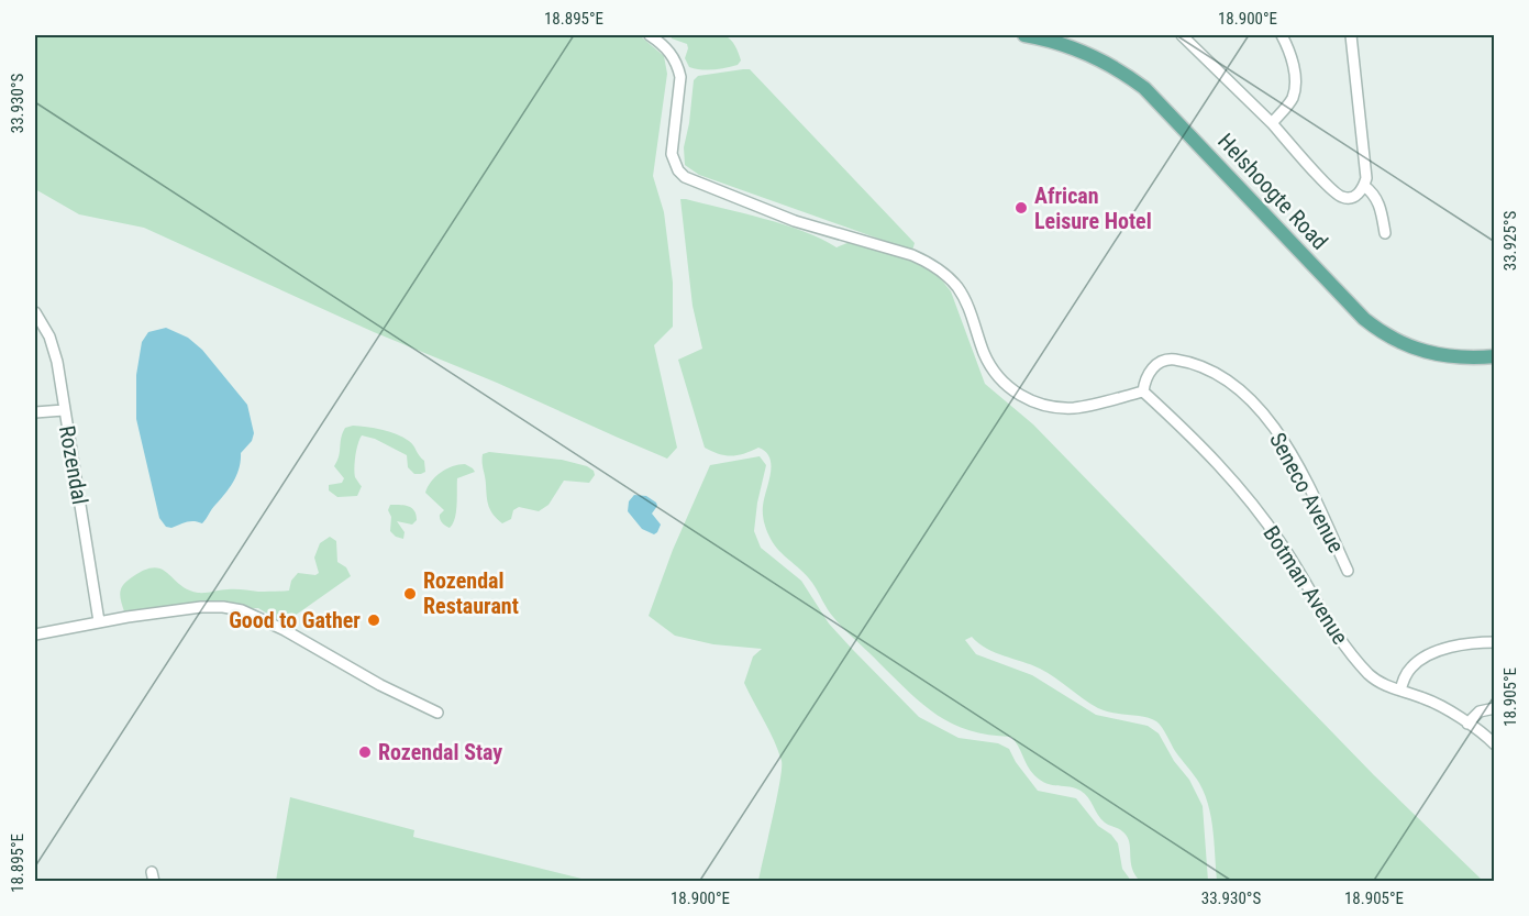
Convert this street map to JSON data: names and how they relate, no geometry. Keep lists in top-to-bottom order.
{
  "streets": {
    "main road": ["Helshoogte Road"],
    "street": ["Rozendal", "Seneco Avenue", "Botman Avenue"]
  },
  "crossings": [
    ["Seneco Avenue", "Botman Avenue"]
  ],
  "places": [
    "African Leisure Hotel",
    "Rozendal Restaurant",
    "Good to Gather",
    "Rozendal Stay"
  ],
  "coordinates": [
    "18.895°E",
    "18.900°E",
    "33.930°S",
    "33.925°S",
    "18.905°E"
  ]
}
